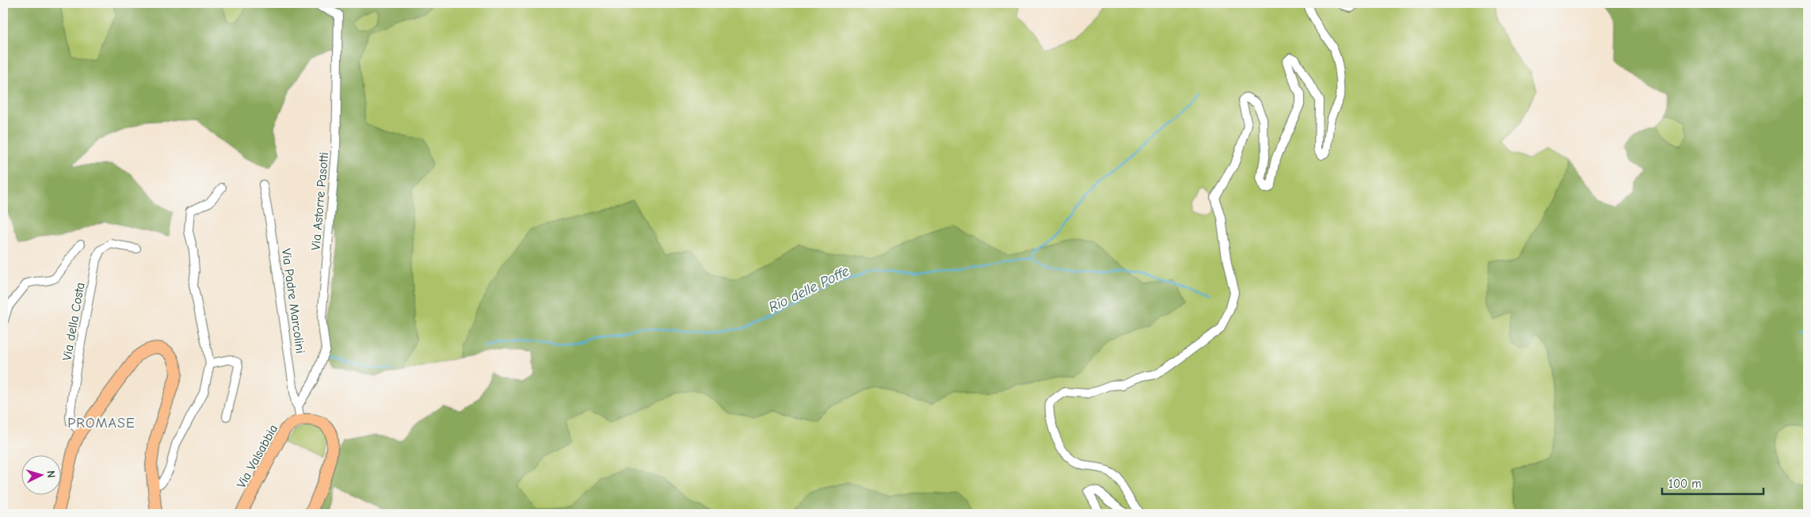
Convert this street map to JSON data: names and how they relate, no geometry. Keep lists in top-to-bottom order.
{
  "streets": {
    "main road": ["Via Valsabbia"],
    "street": ["Via Astorre Pasotti", "Via Padre Marcolini", "Via della Costa"]
  },
  "crossings": [
    ["Via Astorre Pasotti", "Via Padre Marcolini"],
    ["Via Padre Marcolini", "Via Valsabbia"]
  ],
  "districts": ["PROMASE"],
  "water": ["Rio delle Poffe"],
  "scale_bar": "100 m",
  "north": "right"
}
